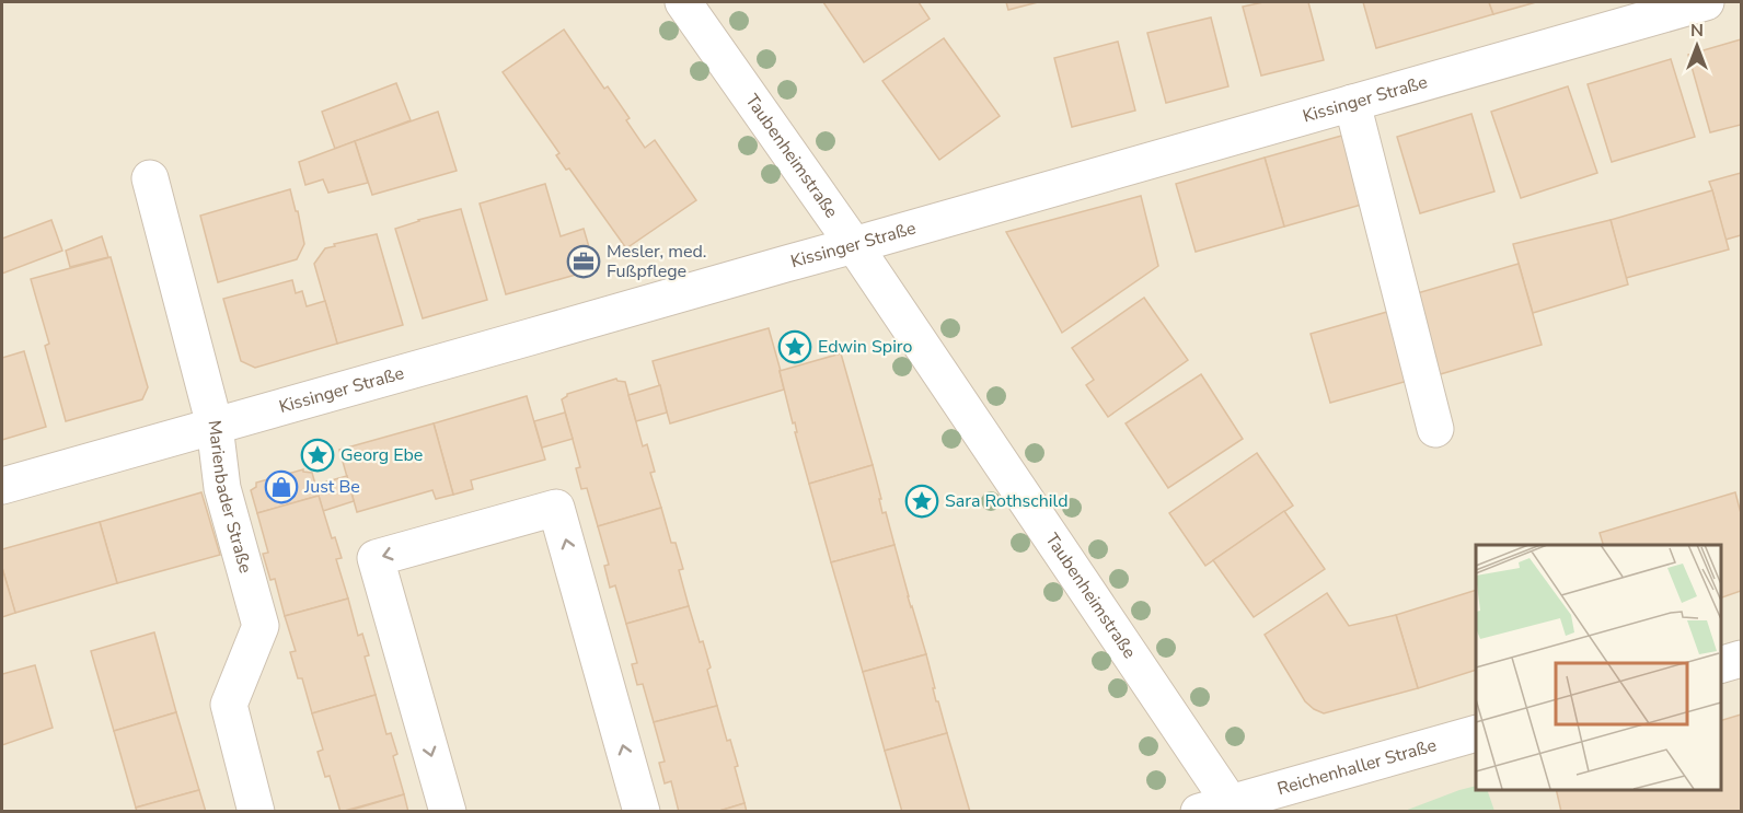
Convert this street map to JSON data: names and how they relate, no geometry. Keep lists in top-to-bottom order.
{
  "streets": {
    "street": [
      "Kissinger Straße",
      "Taubenheimstraße",
      "Marienbader Straße",
      "Reichenhaller Straße"
    ]
  },
  "crossings": [
    ["Kissinger Straße", "Taubenheimstraße"],
    ["Kissinger Straße", "Marienbader Straße"],
    ["Taubenheimstraße", "Reichenhaller Straße"]
  ],
  "places": {
    "office": ["Mesler, med. Fußpflege"],
    "place": ["Edwin Spiro", "Georg Ebe", "Sara Rothschild"],
    "shop": ["Just Be"]
  },
  "north": "top"
}
